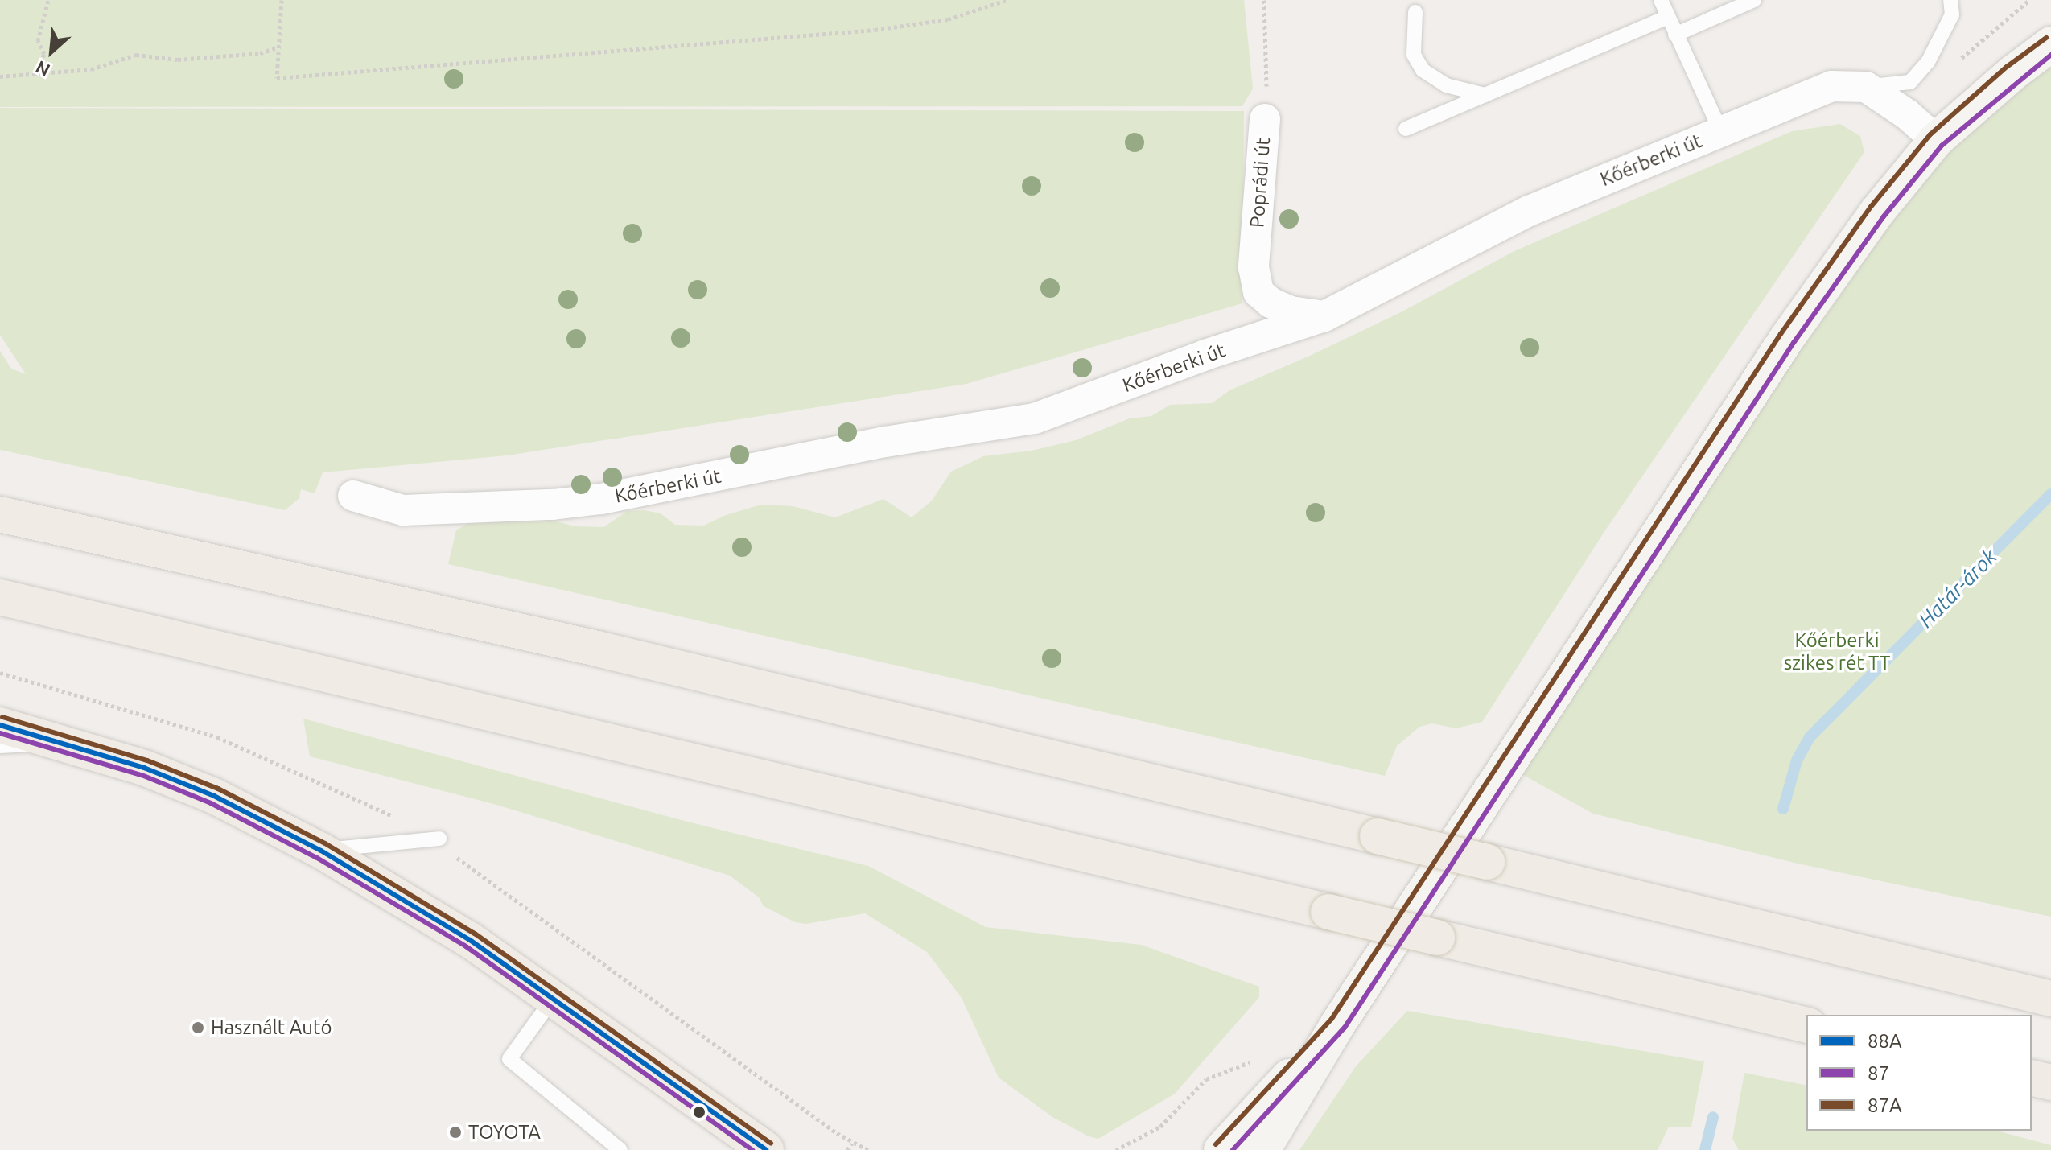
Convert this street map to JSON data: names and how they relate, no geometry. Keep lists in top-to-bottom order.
{
  "streets": {
    "street": ["Kőérberki út", "Poprádi út"]
  },
  "crossings": [
    ["Kőérberki út", "Poprádi út"]
  ],
  "water": ["Határ-árok"],
  "parks": ["Kőérberki szikes rét TT"],
  "places": ["Használt Autó", "TOYOTA"],
  "lines": ["transit line 87A", "transit line 87", "transit line 88A"],
  "legend": ["88A", "87", "87A"],
  "north": "bottom left"
}
